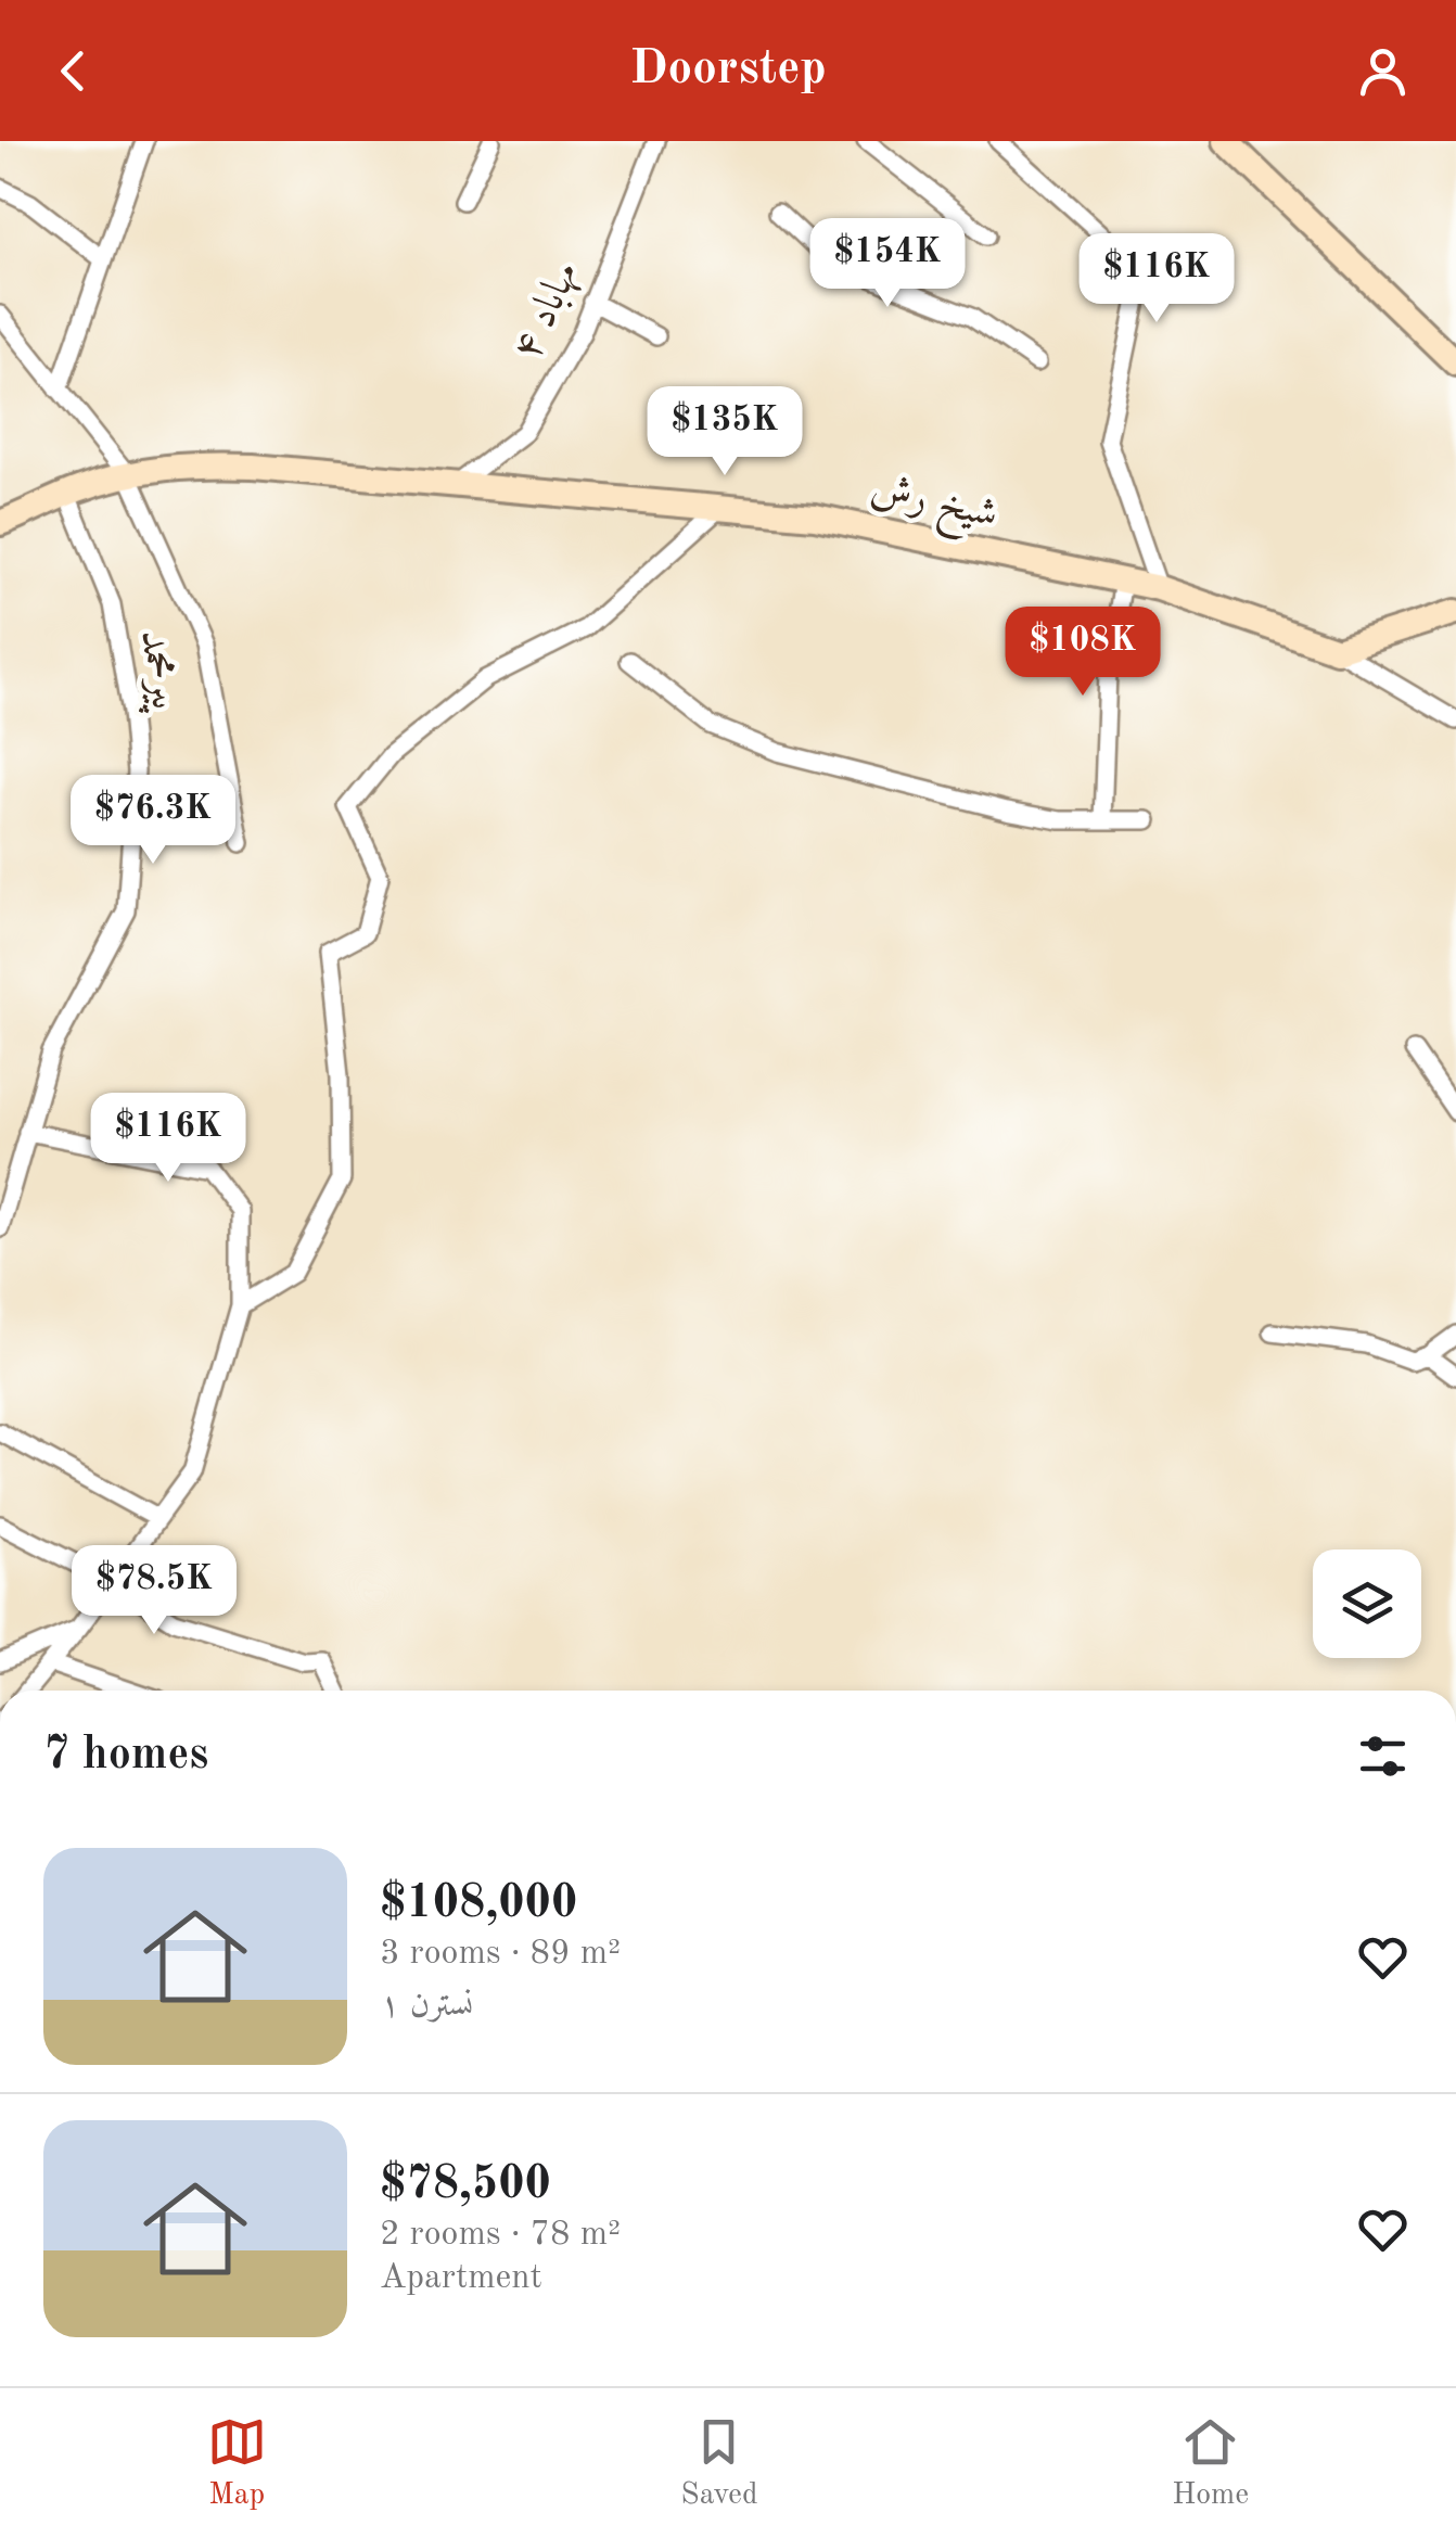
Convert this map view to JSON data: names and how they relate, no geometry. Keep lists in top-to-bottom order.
{
  "streets": {
    "street": ["مهاباد ۴", "شیخ رش", "پیرمحمد"]
  },
  "crossings": [
    ["مهاباد ۴", "شیخ رش"],
    ["شیخ رش", "پیرمحمد"]
  ],
  "page": {
    "header": "Doorstep",
    "price": [
      "$154K",
      "$116K",
      "$135K",
      "$108K",
      "$76.3K",
      "$116K",
      "$78.5K"
    ],
    "heading": "7 homes",
    "list": [
      {
        "name": "$108,000",
        "note": "3 rooms · 89 m² · نسترن ۱"
      },
      {
        "name": "$78,500",
        "note": "2 rooms · 78 m² · Apartment"
      }
    ],
    "tabs": ["Map", "Saved", "Home"]
  }
}
